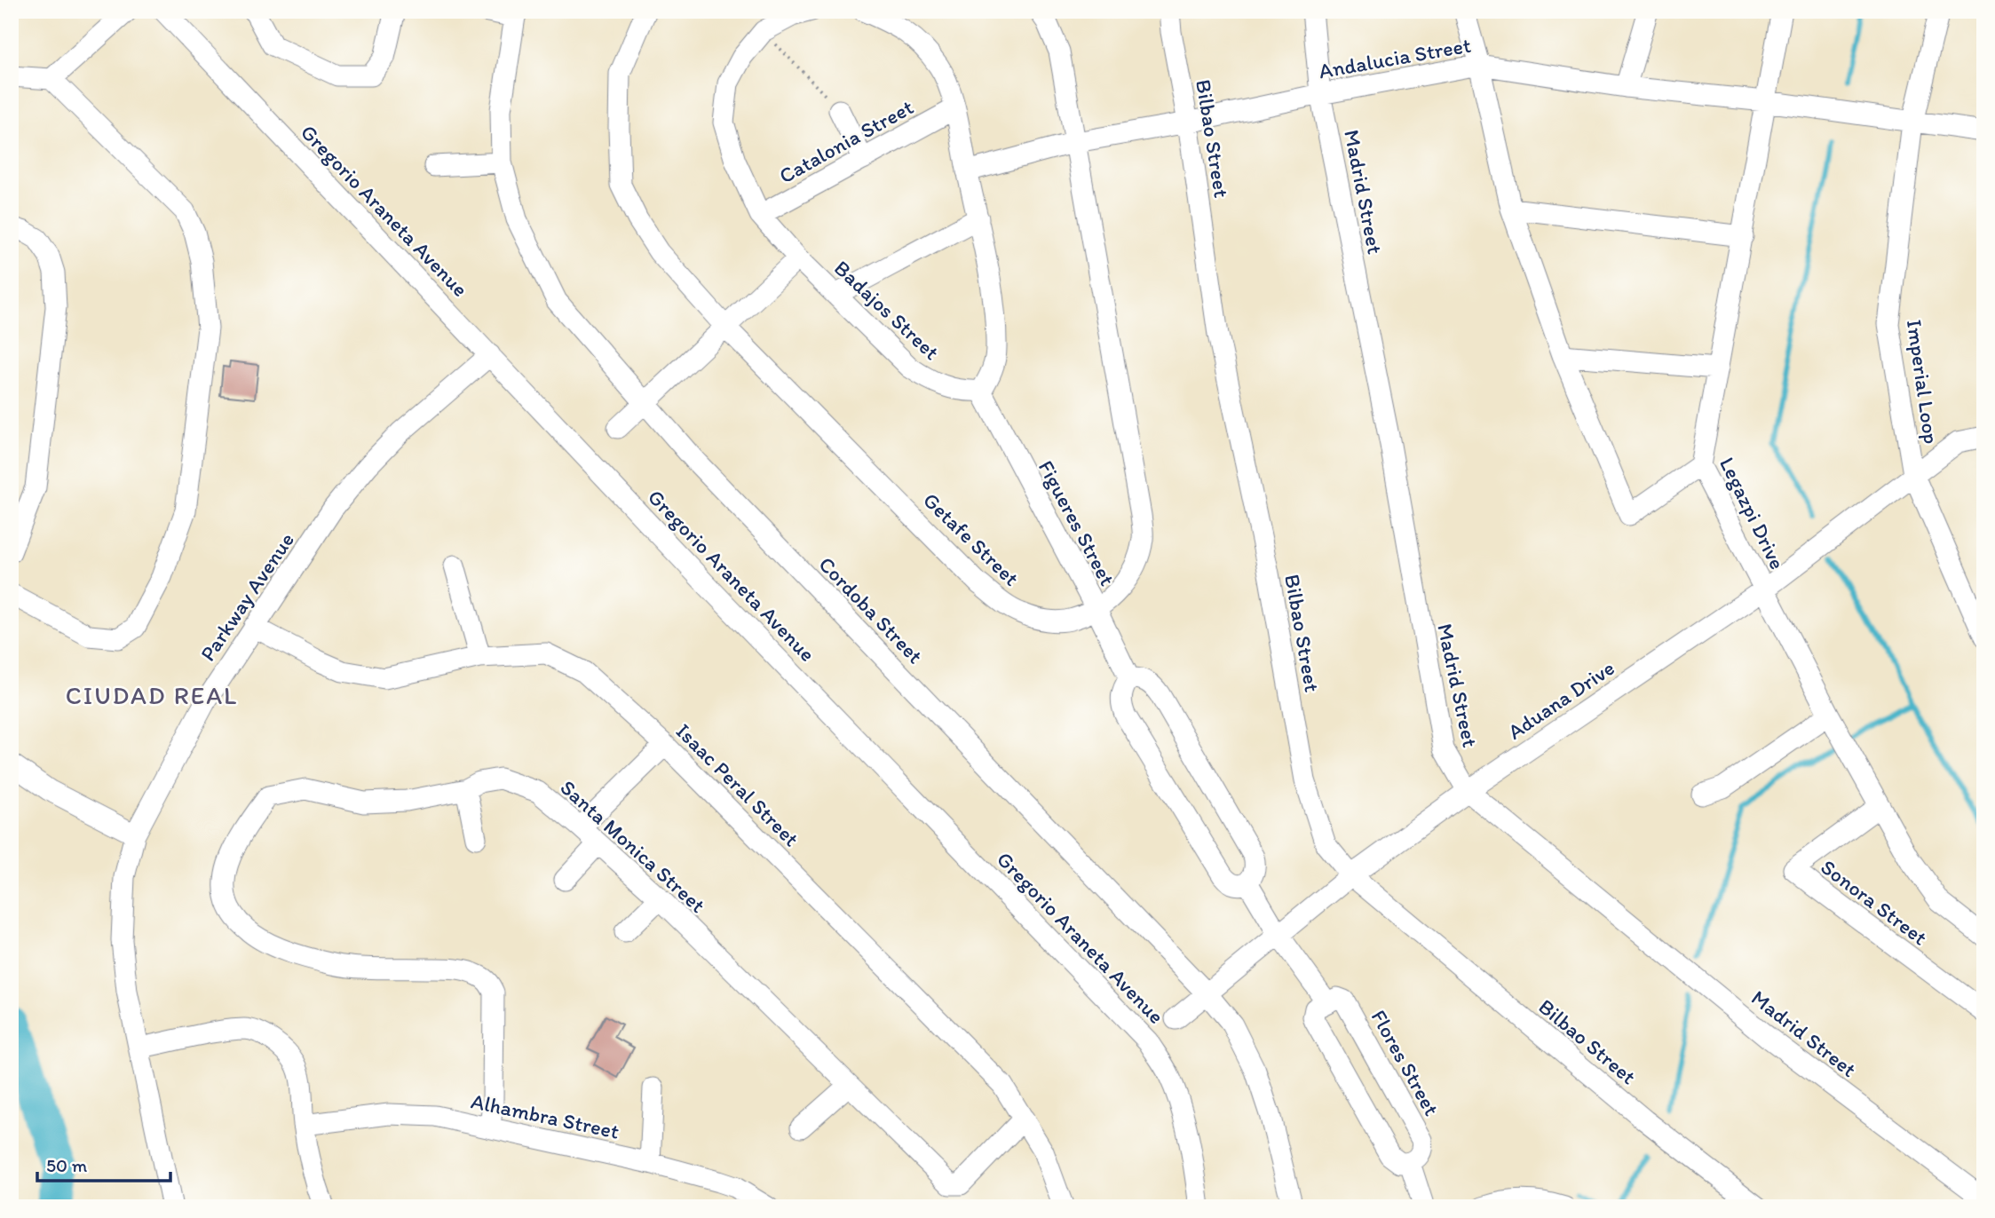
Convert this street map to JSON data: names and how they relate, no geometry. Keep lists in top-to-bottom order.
{
  "streets": {
    "street": [
      "Andalucia Street",
      "Bilbao Street",
      "Catalonia Street",
      "Madrid Street",
      "Gregorio Araneta Avenue",
      "Badajos Street",
      "Imperial Loop",
      "Legazpi Drive",
      "Figueres Street",
      "Getafe Street",
      "Parkway Avenue",
      "Cordoba Street",
      "Aduana Drive",
      "Isaac Peral Street",
      "Santa Monica Street",
      "Sonora Street",
      "Flores Street",
      "Alhambra Street"
    ]
  },
  "crossings": [
    ["Andalucia Street", "Bilbao Street"],
    ["Andalucia Street", "Madrid Street"],
    ["Andalucia Street", "Imperial Loop"],
    ["Andalucia Street", "Legazpi Drive"],
    ["Andalucia Street", "Getafe Street"],
    ["Bilbao Street", "Aduana Drive"],
    ["Catalonia Street", "Badajos Street"],
    ["Madrid Street", "Aduana Drive"],
    ["Gregorio Araneta Avenue", "Parkway Avenue"],
    ["Badajos Street", "Figueres Street"],
    ["Imperial Loop", "Aduana Drive"],
    ["Legazpi Drive", "Aduana Drive"],
    ["Legazpi Drive", "Sonora Street"],
    ["Figueres Street", "Getafe Street"],
    ["Parkway Avenue", "Isaac Peral Street"],
    ["Cordoba Street", "Aduana Drive"],
    ["Isaac Peral Street", "Santa Monica Street"],
    ["Santa Monica Street", "Alhambra Street"]
  ],
  "districts": ["CIUDAD REAL"],
  "scale_bar": "50 m"
}
